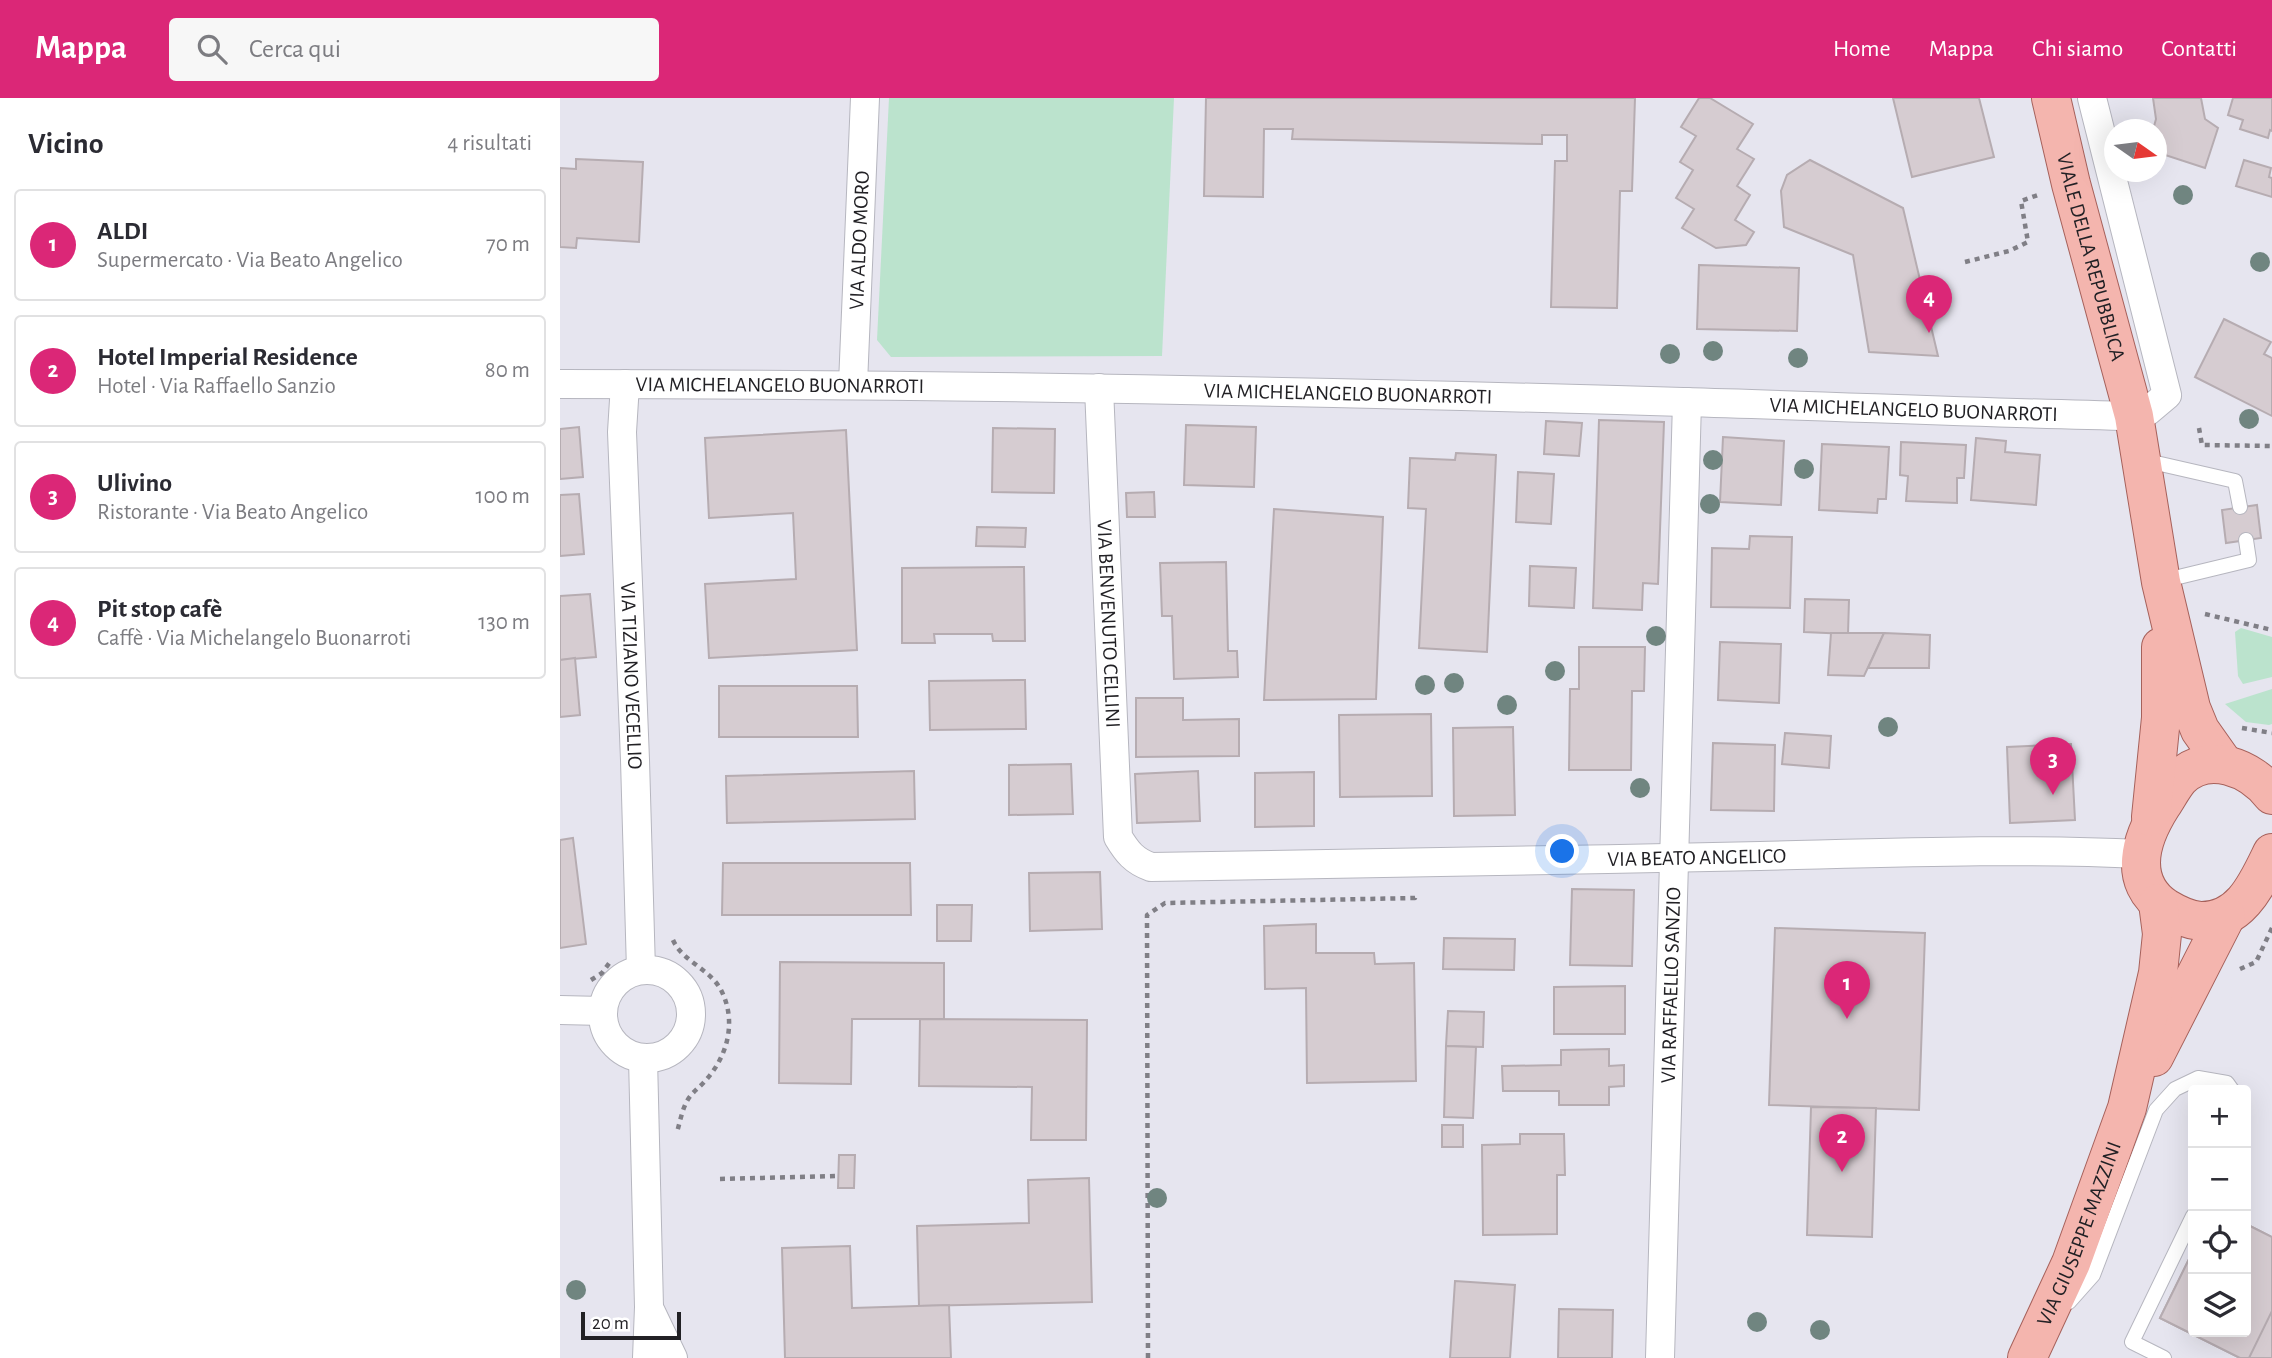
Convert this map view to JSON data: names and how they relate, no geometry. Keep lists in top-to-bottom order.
{
  "streets": {
    "main road": ["VIALE DELLA REPUBBLICA", "VIA GIUSEPPE MAZZINI"],
    "street": [
      "VIA ALDO MORO",
      "VIA MICHELANGELO BUONARROTI",
      "VIA BENVENUTO CELLINI",
      "VIA TIZIANO VECELLIO",
      "VIA BEATO ANGELICO",
      "VIA RAFFAELLO SANZIO"
    ]
  },
  "crossings": [
    ["VIA ALDO MORO", "VIA MICHELANGELO BUONARROTI"],
    ["VIALE DELLA REPUBBLICA", "VIA MICHELANGELO BUONARROTI"],
    ["VIALE DELLA REPUBBLICA", "VIA BEATO ANGELICO"],
    ["VIALE DELLA REPUBBLICA", "VIA GIUSEPPE MAZZINI"],
    ["VIA MICHELANGELO BUONARROTI", "VIA BENVENUTO CELLINI"],
    ["VIA MICHELANGELO BUONARROTI", "VIA TIZIANO VECELLIO"],
    ["VIA MICHELANGELO BUONARROTI", "VIA RAFFAELLO SANZIO"],
    ["VIA BENVENUTO CELLINI", "VIA BEATO ANGELICO"],
    ["VIA BEATO ANGELICO", "VIA RAFFAELLO SANZIO"]
  ],
  "scale_bar": "20 m",
  "north": "right",
  "page": {
    "header": "Mappa",
    "search": "Cerca qui",
    "nav": [
      "Home",
      "Mappa",
      "Chi siamo",
      "Contatti"
    ],
    "heading": ["Vicino", "4 risultati"],
    "list": [
      {
        "mark": "1",
        "name": "ALDI",
        "note": "Supermercato · Via Beato Angelico",
        "value": "70 m"
      },
      {
        "mark": "2",
        "name": "Hotel Imperial Residence",
        "note": "Hotel · Via Raffaello Sanzio",
        "value": "80 m"
      },
      {
        "mark": "3",
        "name": "Ulivino",
        "note": "Ristorante · Via Beato Angelico",
        "value": "100 m"
      },
      {
        "mark": "4",
        "name": "Pit stop cafè",
        "note": "Caffè · Via Michelangelo Buonarroti",
        "value": "130 m"
      }
    ],
    "pins": [
      "4",
      "3",
      "1",
      "2"
    ],
    "map_buttons": ["+", "−"],
    "scale": "20 m"
  }
}
